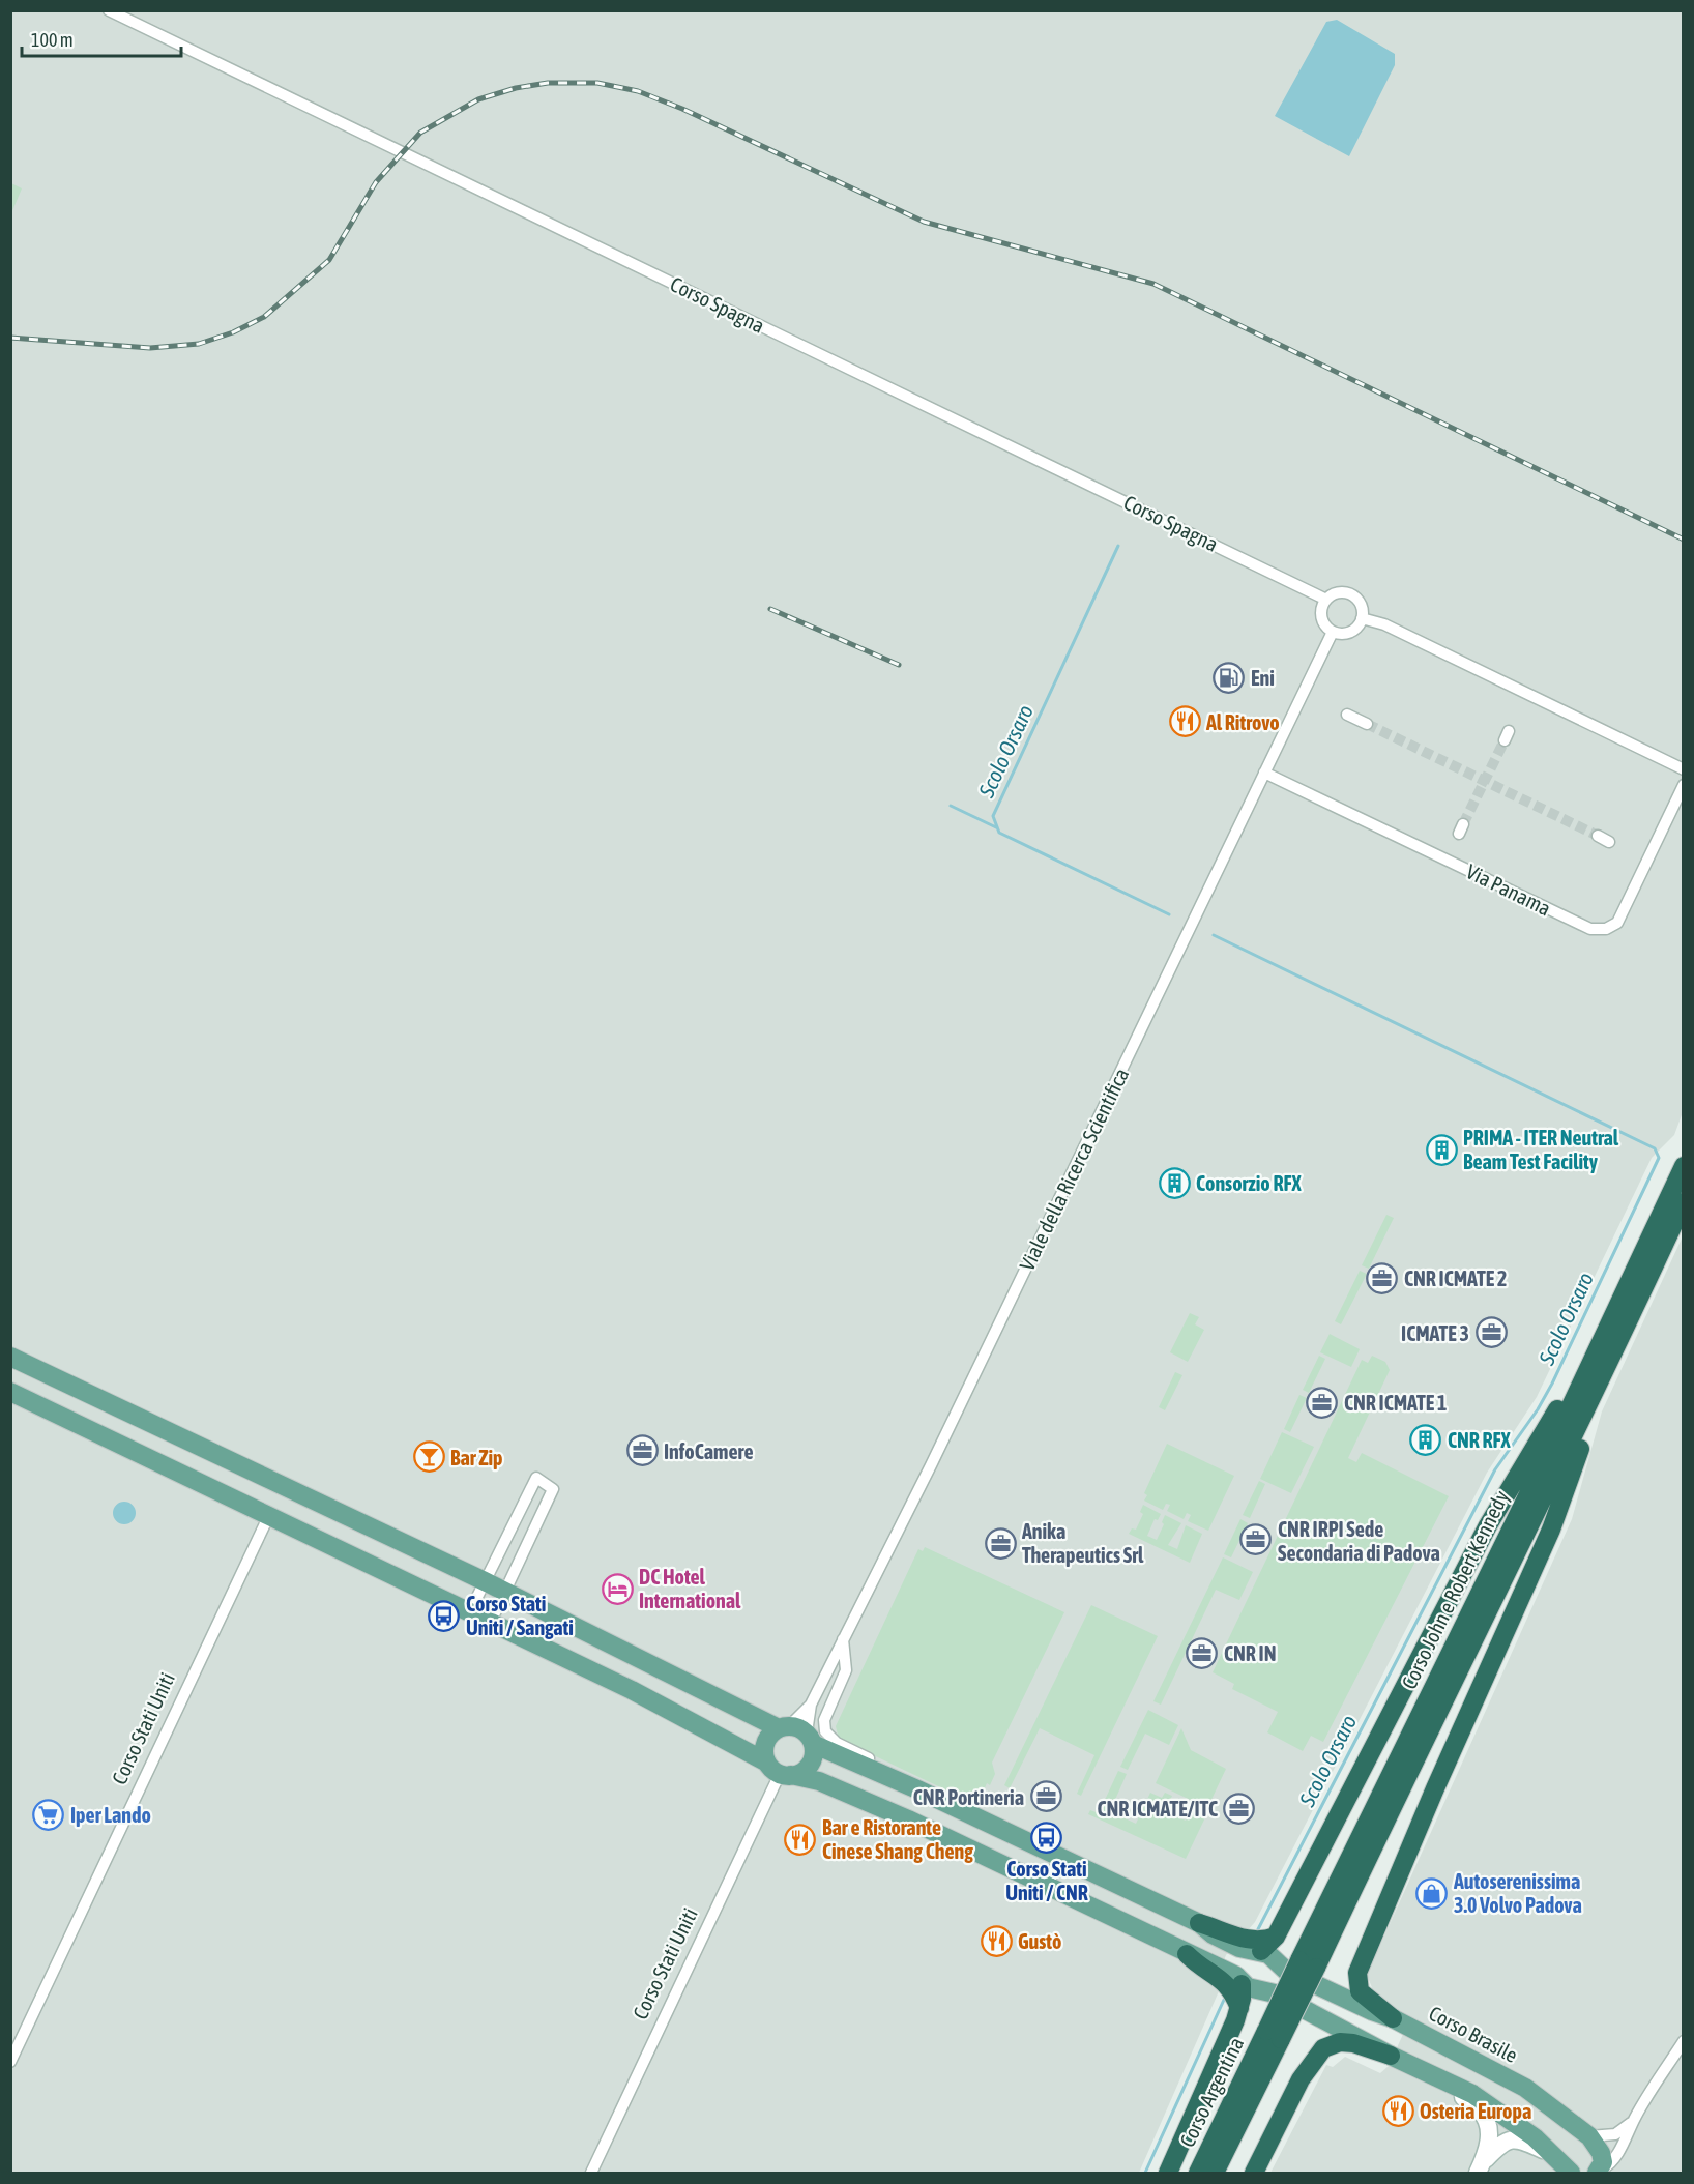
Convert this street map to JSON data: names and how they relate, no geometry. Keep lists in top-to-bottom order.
{
  "streets": {
    "highway": ["Corso John e Robert Kennedy", "Corso Argentina"],
    "main road": ["Corso Brasile"],
    "street": [
      "Corso Spagna",
      "Via Panama",
      "Viale della Ricerca Scientifica",
      "Corso Stati Uniti"
    ]
  },
  "crossings": [
    ["Corso Spagna", "Viale della Ricerca Scientifica"],
    ["Via Panama", "Viale della Ricerca Scientifica"],
    ["Corso John e Robert Kennedy", "Corso Brasile"],
    ["Corso John e Robert Kennedy", "Corso Argentina"]
  ],
  "water": ["Scolo Orsaro"],
  "places": {
    "fuel station": ["Eni"],
    "restaurant": [
      "Al Ritrovo",
      "Bar e Ristorante Cinese Shang Cheng",
      "Gustò",
      "Osteria Europa"
    ],
    "building": ["PRIMA - ITER Neutral Beam Test Facility", "Consorzio RFX", "CNR RFX"],
    "office": [
      "CNR ICMATE 2",
      "ICMATE 3",
      "CNR ICMATE 1",
      "InfoCamere",
      "CNR IRPI Sede Secondaria di Padova",
      "Anika Therapeutics Srl",
      "CNR IN",
      "CNR Portineria",
      "CNR ICMATE/ITC"
    ],
    "bar": ["Bar Zip"],
    "hotel": ["DC Hotel International"],
    "bus stop": ["Corso Stati Uniti / Sangati", "Corso Stati Uniti / CNR"],
    "supermarket": ["Iper Lando"],
    "shop": ["Autoserenissima 3.0 Volvo Padova"]
  },
  "scale_bar": "100 m"
}
